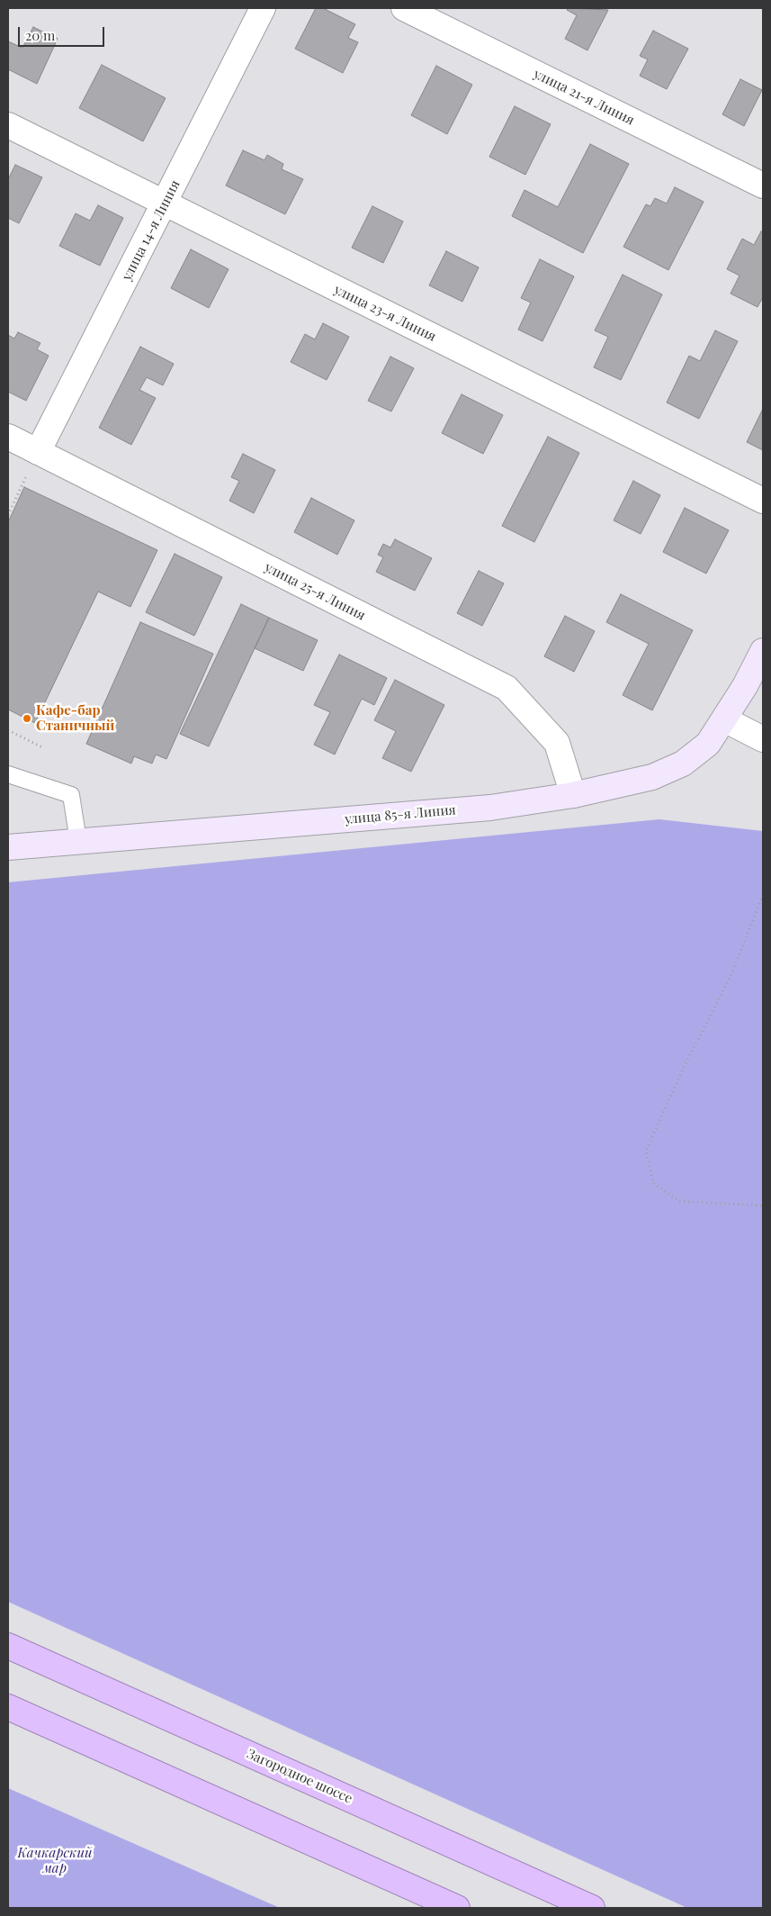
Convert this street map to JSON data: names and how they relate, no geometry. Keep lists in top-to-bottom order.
{
  "streets": {
    "highway": ["Загородное шоссе"],
    "main road": ["улица 85-я Линия"],
    "street": [
      "улица 21-я Линия",
      "улица 14-я Линия",
      "улица 23-я Линия",
      "улица 25-я Линия"
    ]
  },
  "crossings": [
    ["улица 14-я Линия", "улица 23-я Линия"],
    ["улица 14-я Линия", "улица 25-я Линия"],
    ["улица 25-я Линия", "улица 85-я Линия"]
  ],
  "parks": ["Качкарский мар"],
  "places": ["Кафе-бар Станичный"],
  "scale_bar": "20 m"
}
